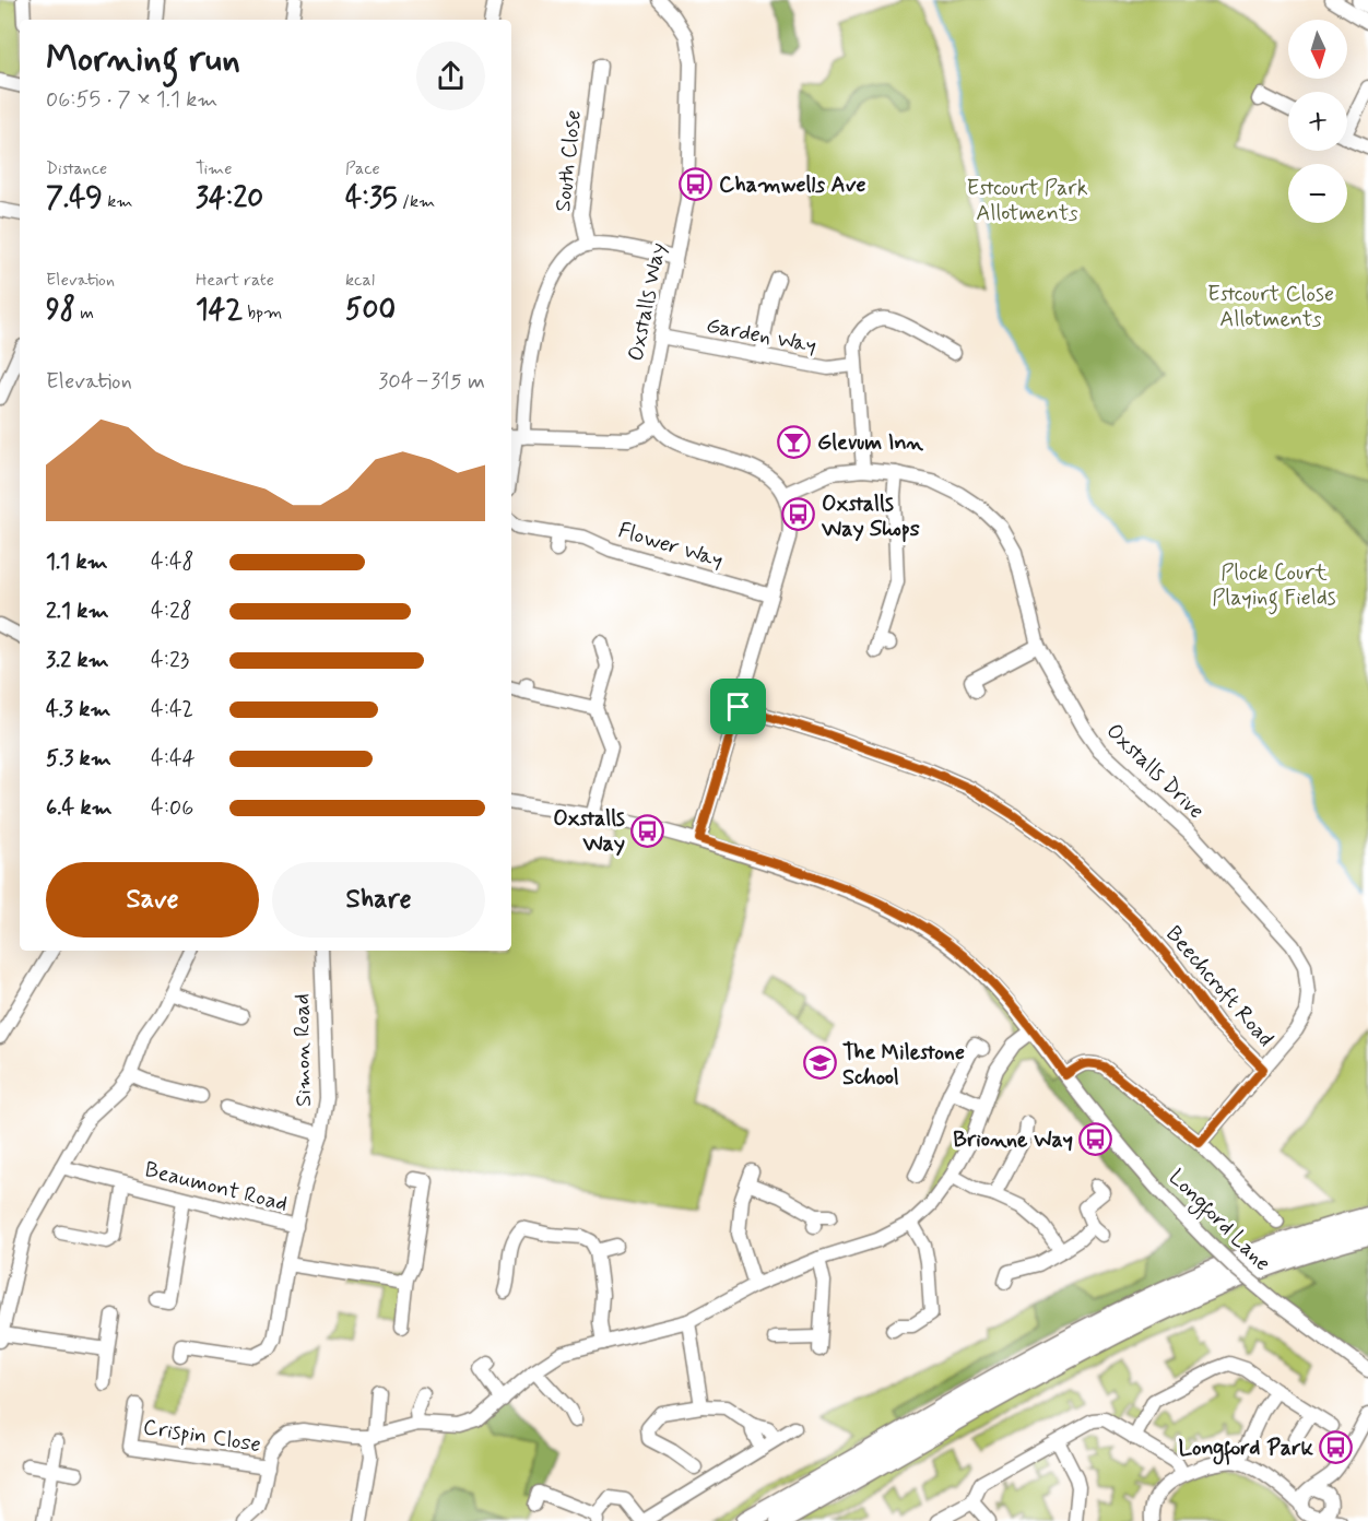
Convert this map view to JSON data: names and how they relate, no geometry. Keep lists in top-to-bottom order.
{
  "streets": {
    "street": [
      "South Close",
      "Oxstalls Way",
      "Garden Way",
      "Flower Way",
      "Oxstalls Drive",
      "Beechcroft Road",
      "Simon Road",
      "Beaumont Road",
      "Longford Lane",
      "Crispin Close"
    ]
  },
  "crossings": [
    ["Oxstalls Way", "Garden Way"],
    ["Oxstalls Drive", "Beechcroft Road"],
    ["Oxstalls Drive", "Longford Lane"],
    ["Simon Road", "Beaumont Road"]
  ],
  "parks": ["Estcourt Park Allotments", "Estcourt Close Allotments", "Plock Court Playing Fields"],
  "places": {
    "bus stop": [
      "Chamwells Ave",
      "Oxstalls Way Shops",
      "Oxstalls Way",
      "Brionne Way",
      "Longford Park"
    ],
    "bar": ["Glevum Inn"],
    "school or university": ["The Milestone School"]
  },
  "north": "bottom",
  "page": {
    "map_buttons": ["+", "−"],
    "heading": ["Morning run", "06:55 · 7 × 1.1 km"],
    "stats": [
      ["Distance", "7.49 km"],
      ["Time", "34:20"],
      ["Pace", "4:35 /km"],
      ["Elevation", "98 m"],
      ["Heart rate", "142 bpm"],
      ["kcal", "500"]
    ],
    "chart": ["Elevation", "304–315 m"],
    "list": [
      {
        "name": "1.1 km",
        "note": "4:48"
      },
      {
        "name": "2.1 km",
        "note": "4:28"
      },
      {
        "name": "3.2 km",
        "note": "4:23"
      },
      {
        "name": "4.3 km",
        "note": "4:42"
      },
      {
        "name": "5.3 km",
        "note": "4:44"
      },
      {
        "name": "6.4 km",
        "note": "4:06"
      }
    ],
    "buttons": ["Save", "Share"]
  }
}
